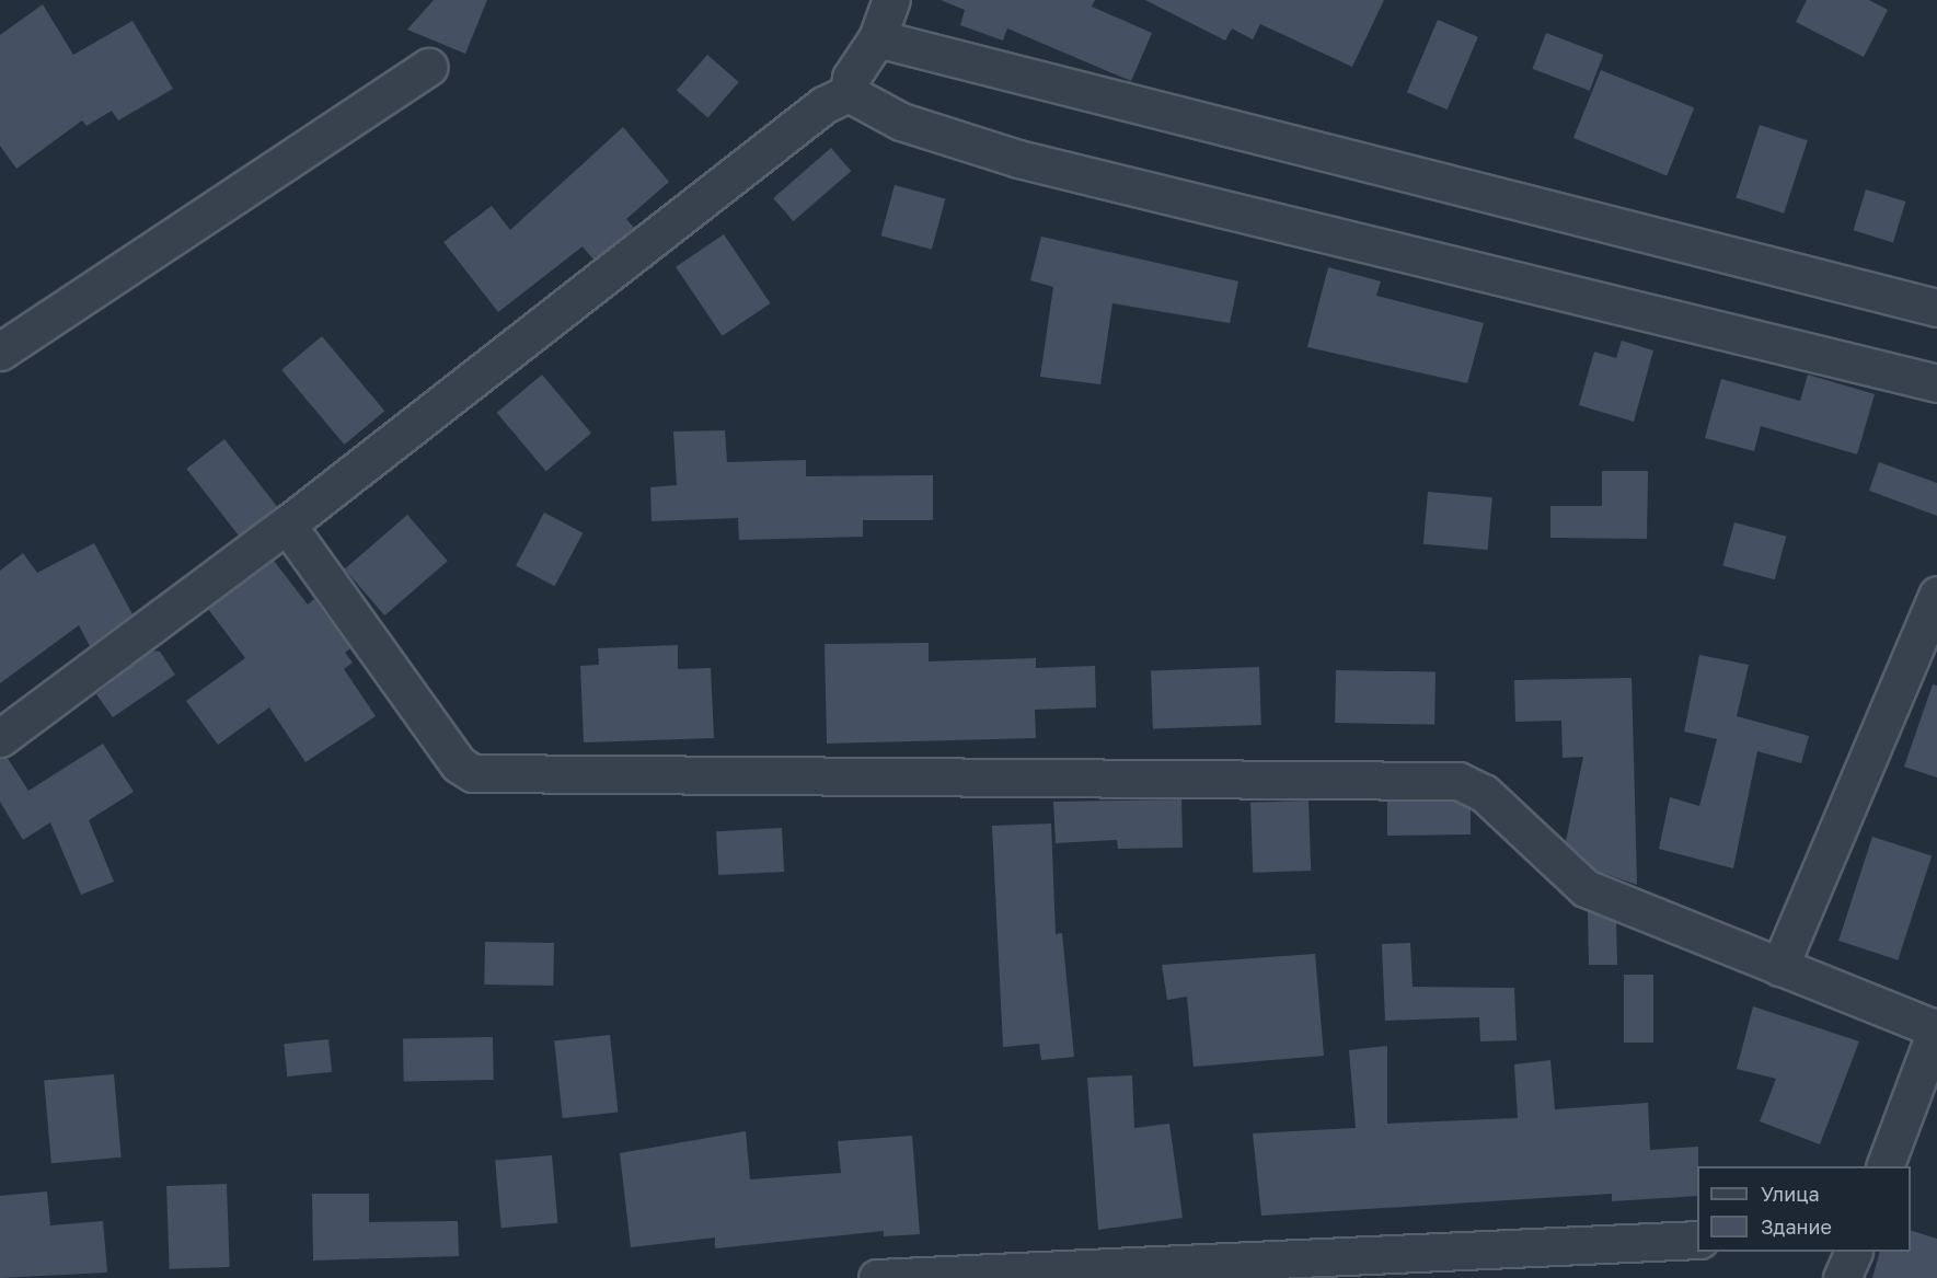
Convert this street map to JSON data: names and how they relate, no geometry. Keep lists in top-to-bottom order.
{
  "legend": ["Улица", "Здание"]
}
